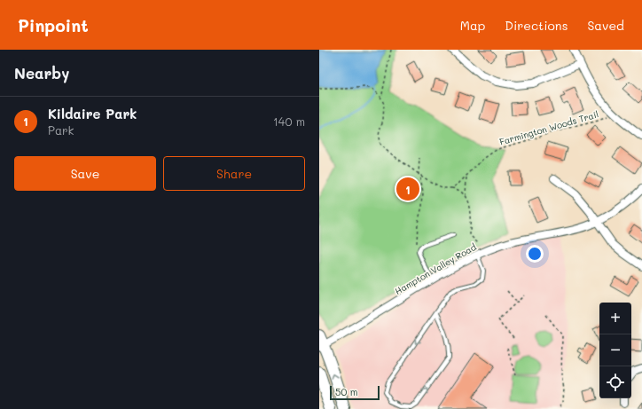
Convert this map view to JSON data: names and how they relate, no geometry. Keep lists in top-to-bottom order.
{
  "streets": {
    "street": ["Hampton Valley Road"],
    "path": ["Farmington Woods Trail"]
  },
  "scale_bar": "50 m",
  "page": {
    "header": "Pinpoint",
    "nav": ["Map", "Directions", "Saved"],
    "heading": "Nearby",
    "list": [
      {
        "mark": "1",
        "name": "Kildaire Park",
        "note": "Park",
        "value": "140 m"
      }
    ],
    "buttons": ["Save", "Share"],
    "pins": "1",
    "map_buttons": ["+", "−"],
    "scale": "50 m"
  }
}
